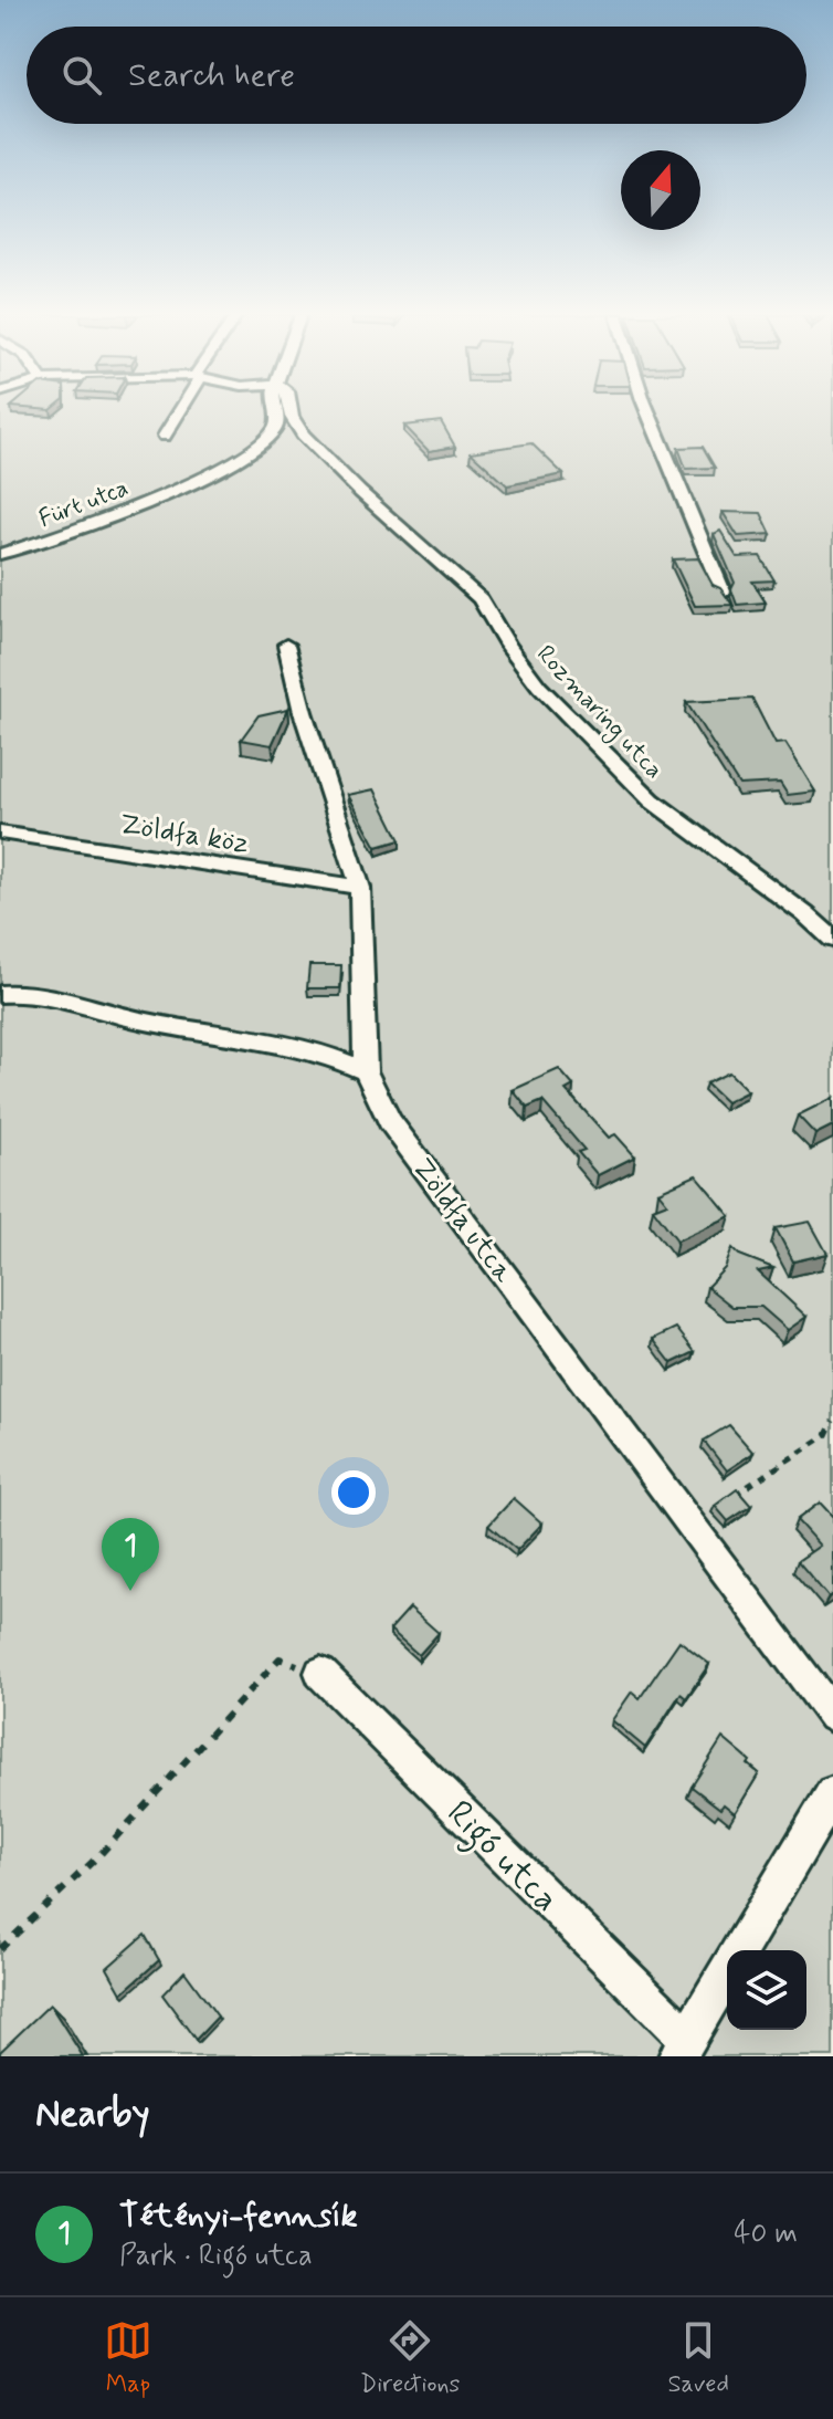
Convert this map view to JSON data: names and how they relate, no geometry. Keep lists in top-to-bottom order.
{
  "streets": {
    "street": [
      "Fürt utca",
      "Rozmaring utca",
      "Zöldfa köz",
      "Zöldfa utca",
      "Rigó utca"
    ]
  },
  "crossings": [
    ["Zöldfa köz", "Zöldfa utca"]
  ],
  "north": "top",
  "page": {
    "search": "Search here",
    "pins": "1",
    "heading": "Nearby",
    "list": [
      {
        "mark": "1",
        "name": "Tétényi-fennsík",
        "note": "Park · Rigó utca",
        "value": "40 m"
      }
    ],
    "nav": ["Map", "Directions", "Saved"]
  }
}
